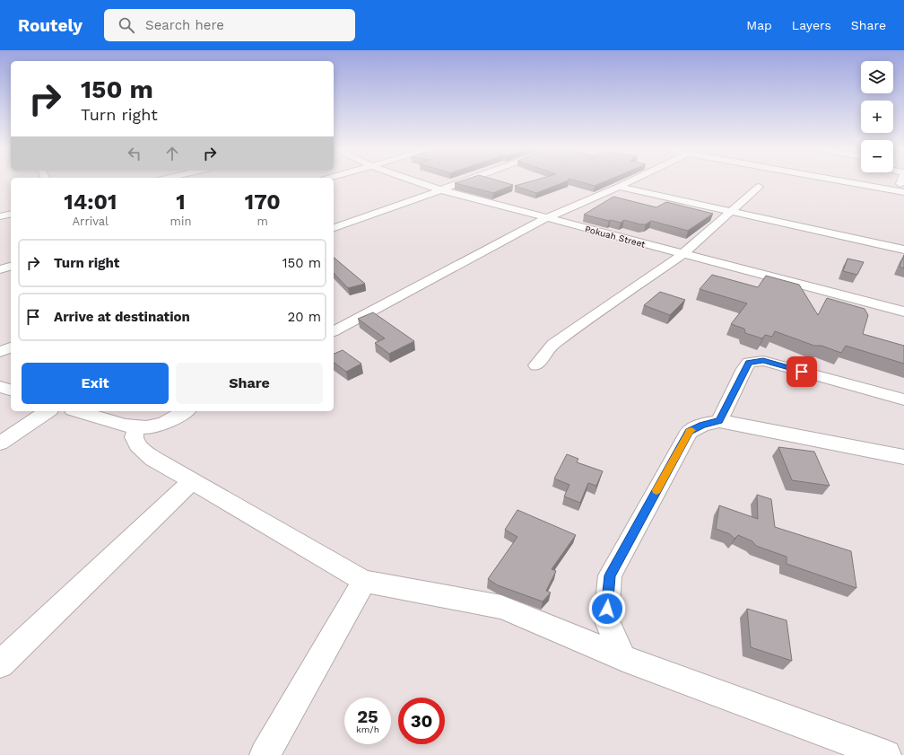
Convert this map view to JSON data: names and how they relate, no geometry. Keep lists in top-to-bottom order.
{
  "streets": {
    "street": ["Pokuah Street"]
  },
  "page": {
    "header": "Routely",
    "search": "Search here",
    "nav": ["Map", "Layers", "Share"],
    "map_buttons": ["+", "−"],
    "turn": ["150 m", "Turn right"],
    "eta": [
      "14:01",
      "Arrival",
      "1",
      "min",
      "170",
      "m"
    ],
    "list": [
      {
        "name": "Turn right",
        "value": "150 m"
      },
      {
        "name": "Arrive at destination",
        "value": "20 m"
      }
    ],
    "buttons": ["Exit", "Share"],
    "speed": "25 km/h",
    "limit": "30"
  }
}
